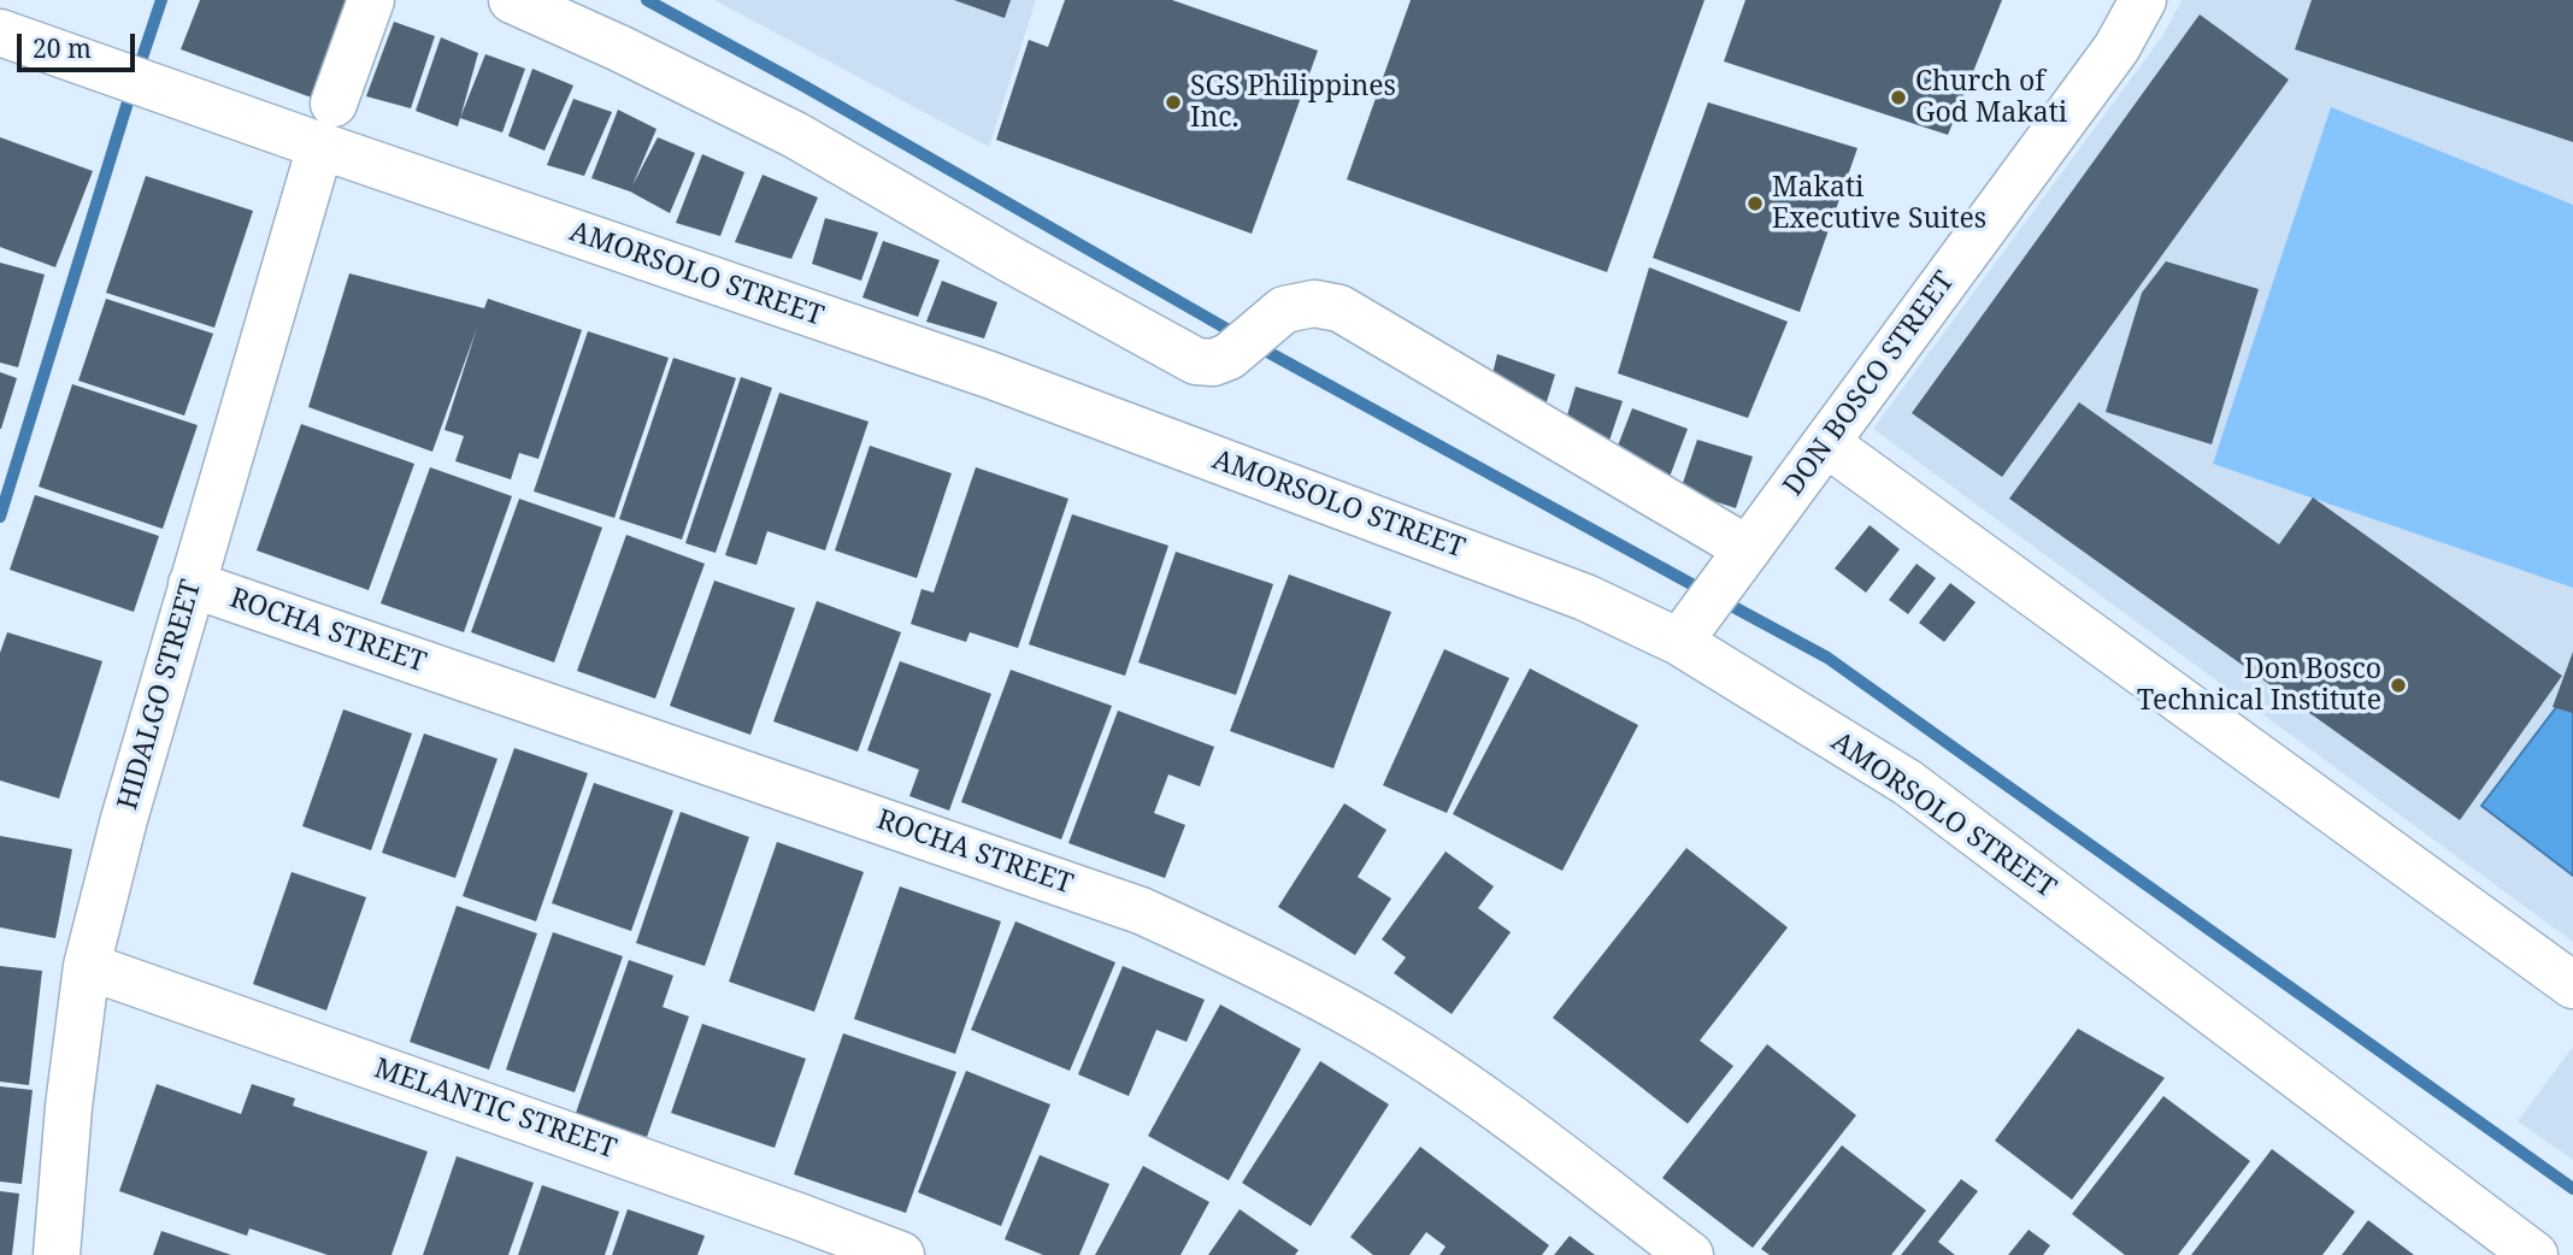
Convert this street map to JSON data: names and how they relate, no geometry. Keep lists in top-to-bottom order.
{
  "streets": {
    "street": [
      "AMORSOLO STREET",
      "DON BOSCO STREET",
      "ROCHA STREET",
      "HIDALGO STREET",
      "MELANTIC STREET"
    ]
  },
  "crossings": [
    ["AMORSOLO STREET", "DON BOSCO STREET"],
    ["AMORSOLO STREET", "HIDALGO STREET"],
    ["ROCHA STREET", "HIDALGO STREET"],
    ["HIDALGO STREET", "MELANTIC STREET"]
  ],
  "places": [
    "Church of God Makati",
    "SGS Philippines Inc.",
    "Makati Executive Suites",
    "Don Bosco Technical Institute"
  ],
  "scale_bar": "20 m"
}
